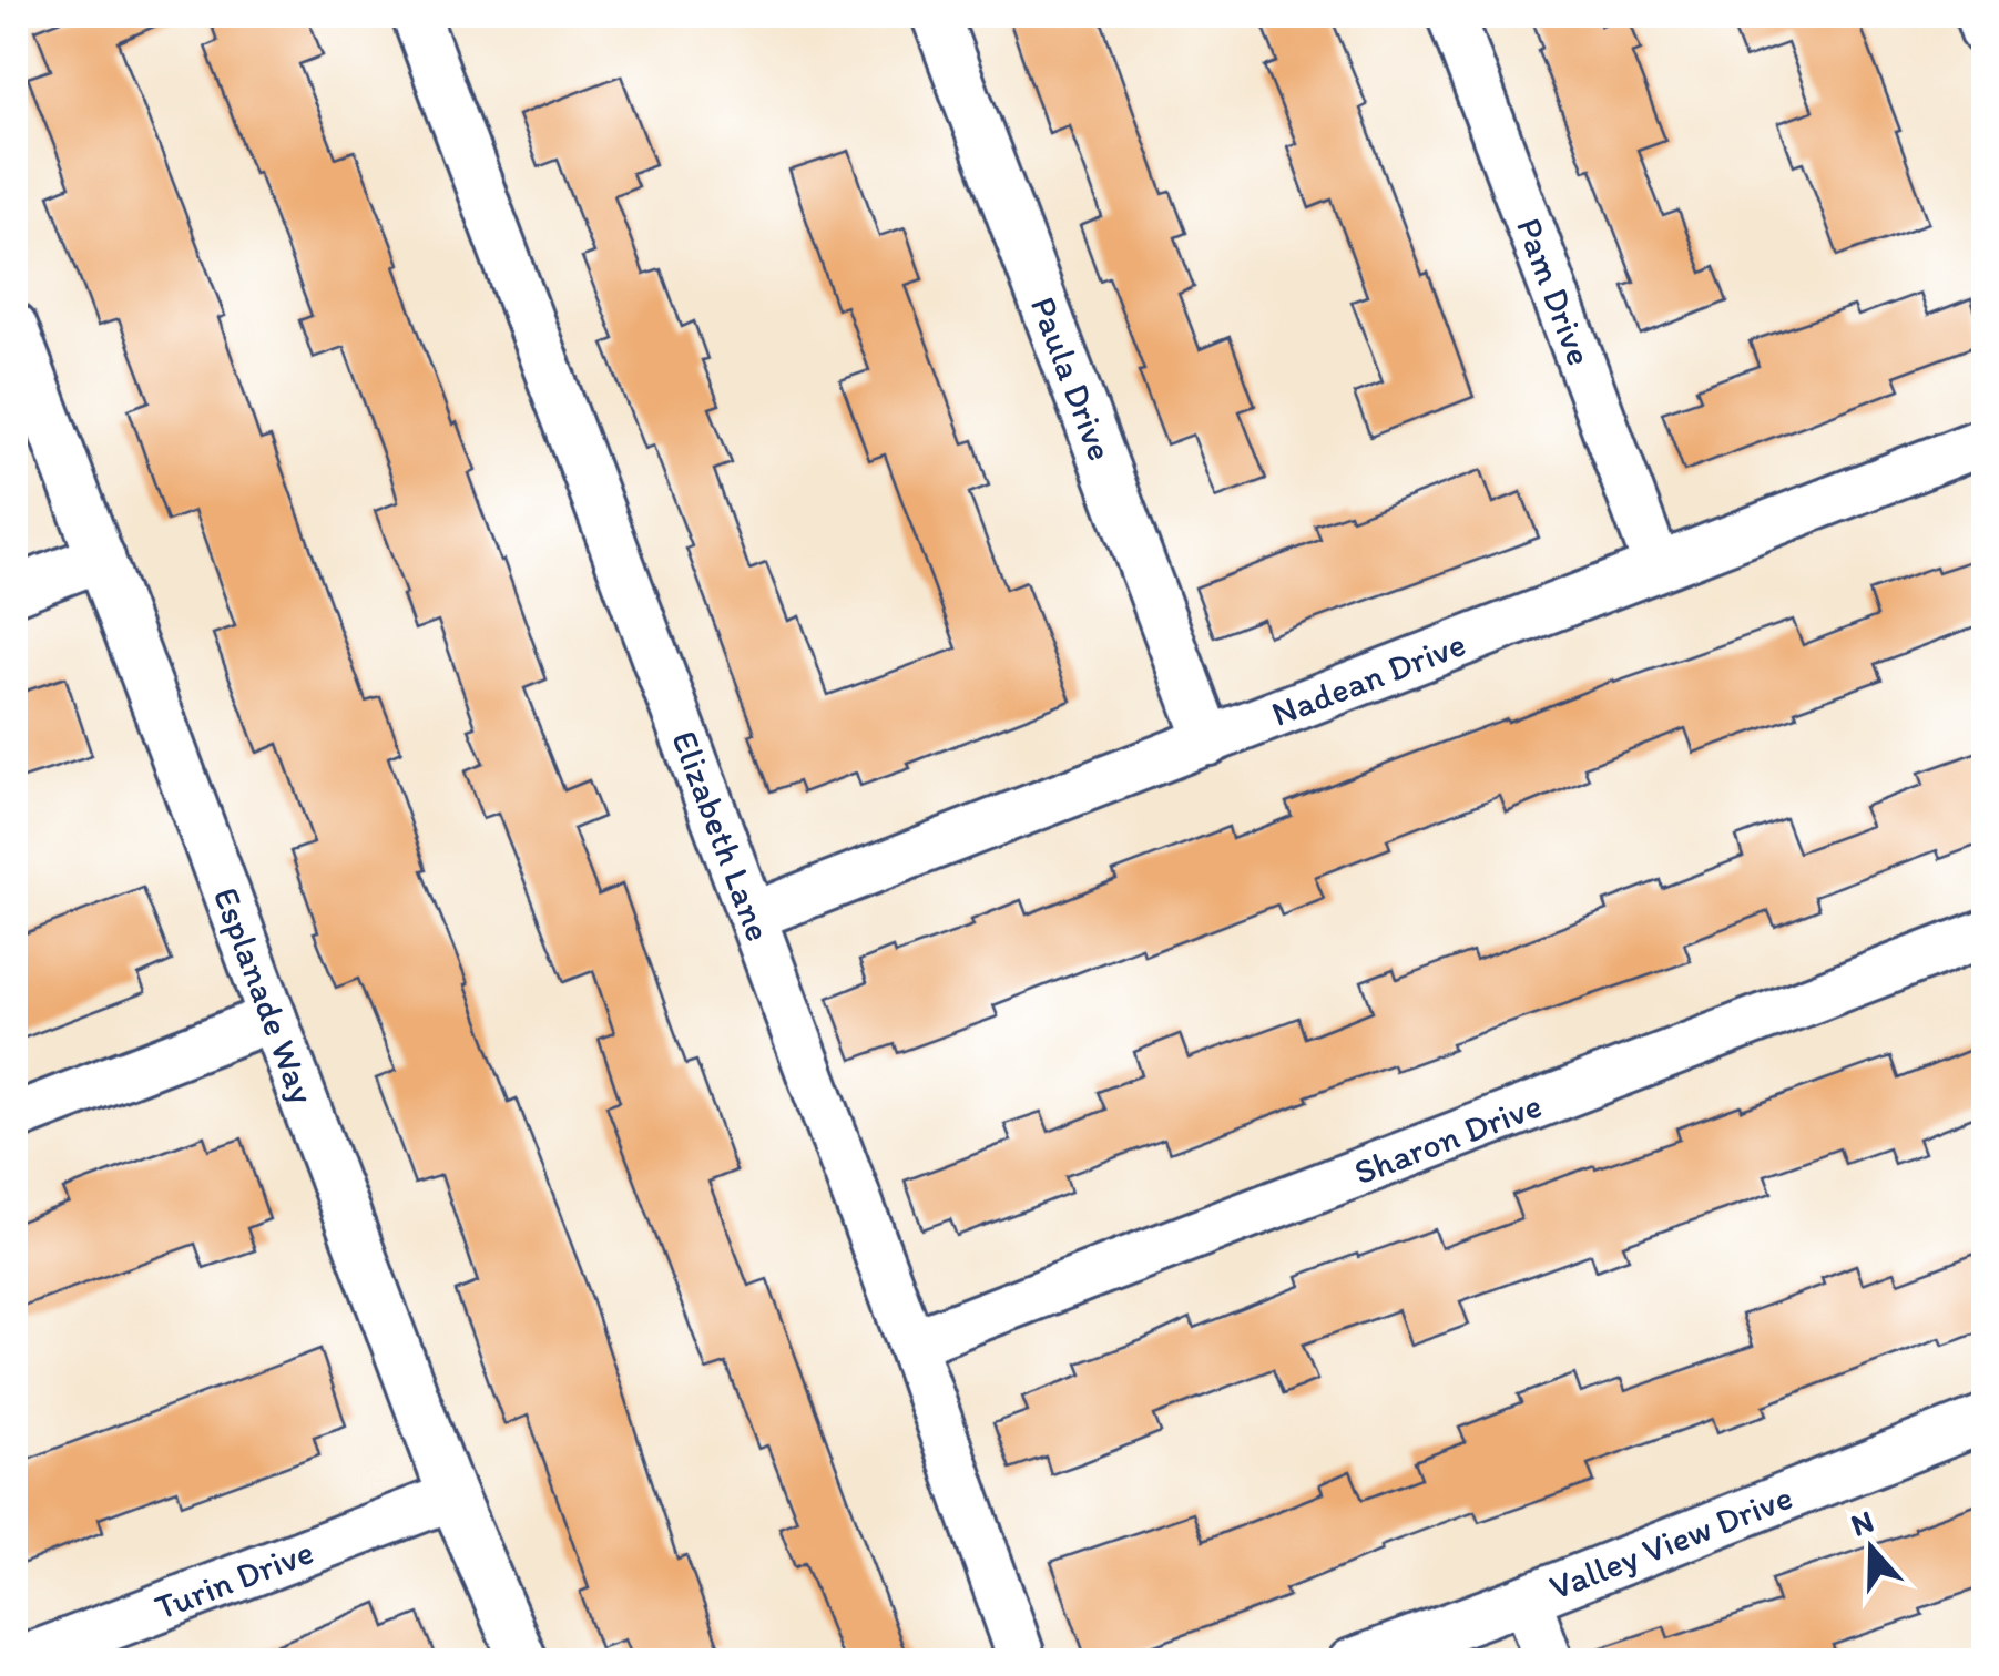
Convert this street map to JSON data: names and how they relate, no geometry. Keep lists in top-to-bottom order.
{
  "streets": {
    "street": [
      "Pam Drive",
      "Paula Drive",
      "Nadean Drive",
      "Elizabeth Lane",
      "Esplanade Way",
      "Sharon Drive",
      "Valley View Drive",
      "Turin Drive"
    ]
  },
  "crossings": [
    ["Pam Drive", "Nadean Drive"],
    ["Paula Drive", "Nadean Drive"],
    ["Nadean Drive", "Elizabeth Lane"],
    ["Elizabeth Lane", "Sharon Drive"],
    ["Esplanade Way", "Turin Drive"]
  ],
  "north": "top"
}
